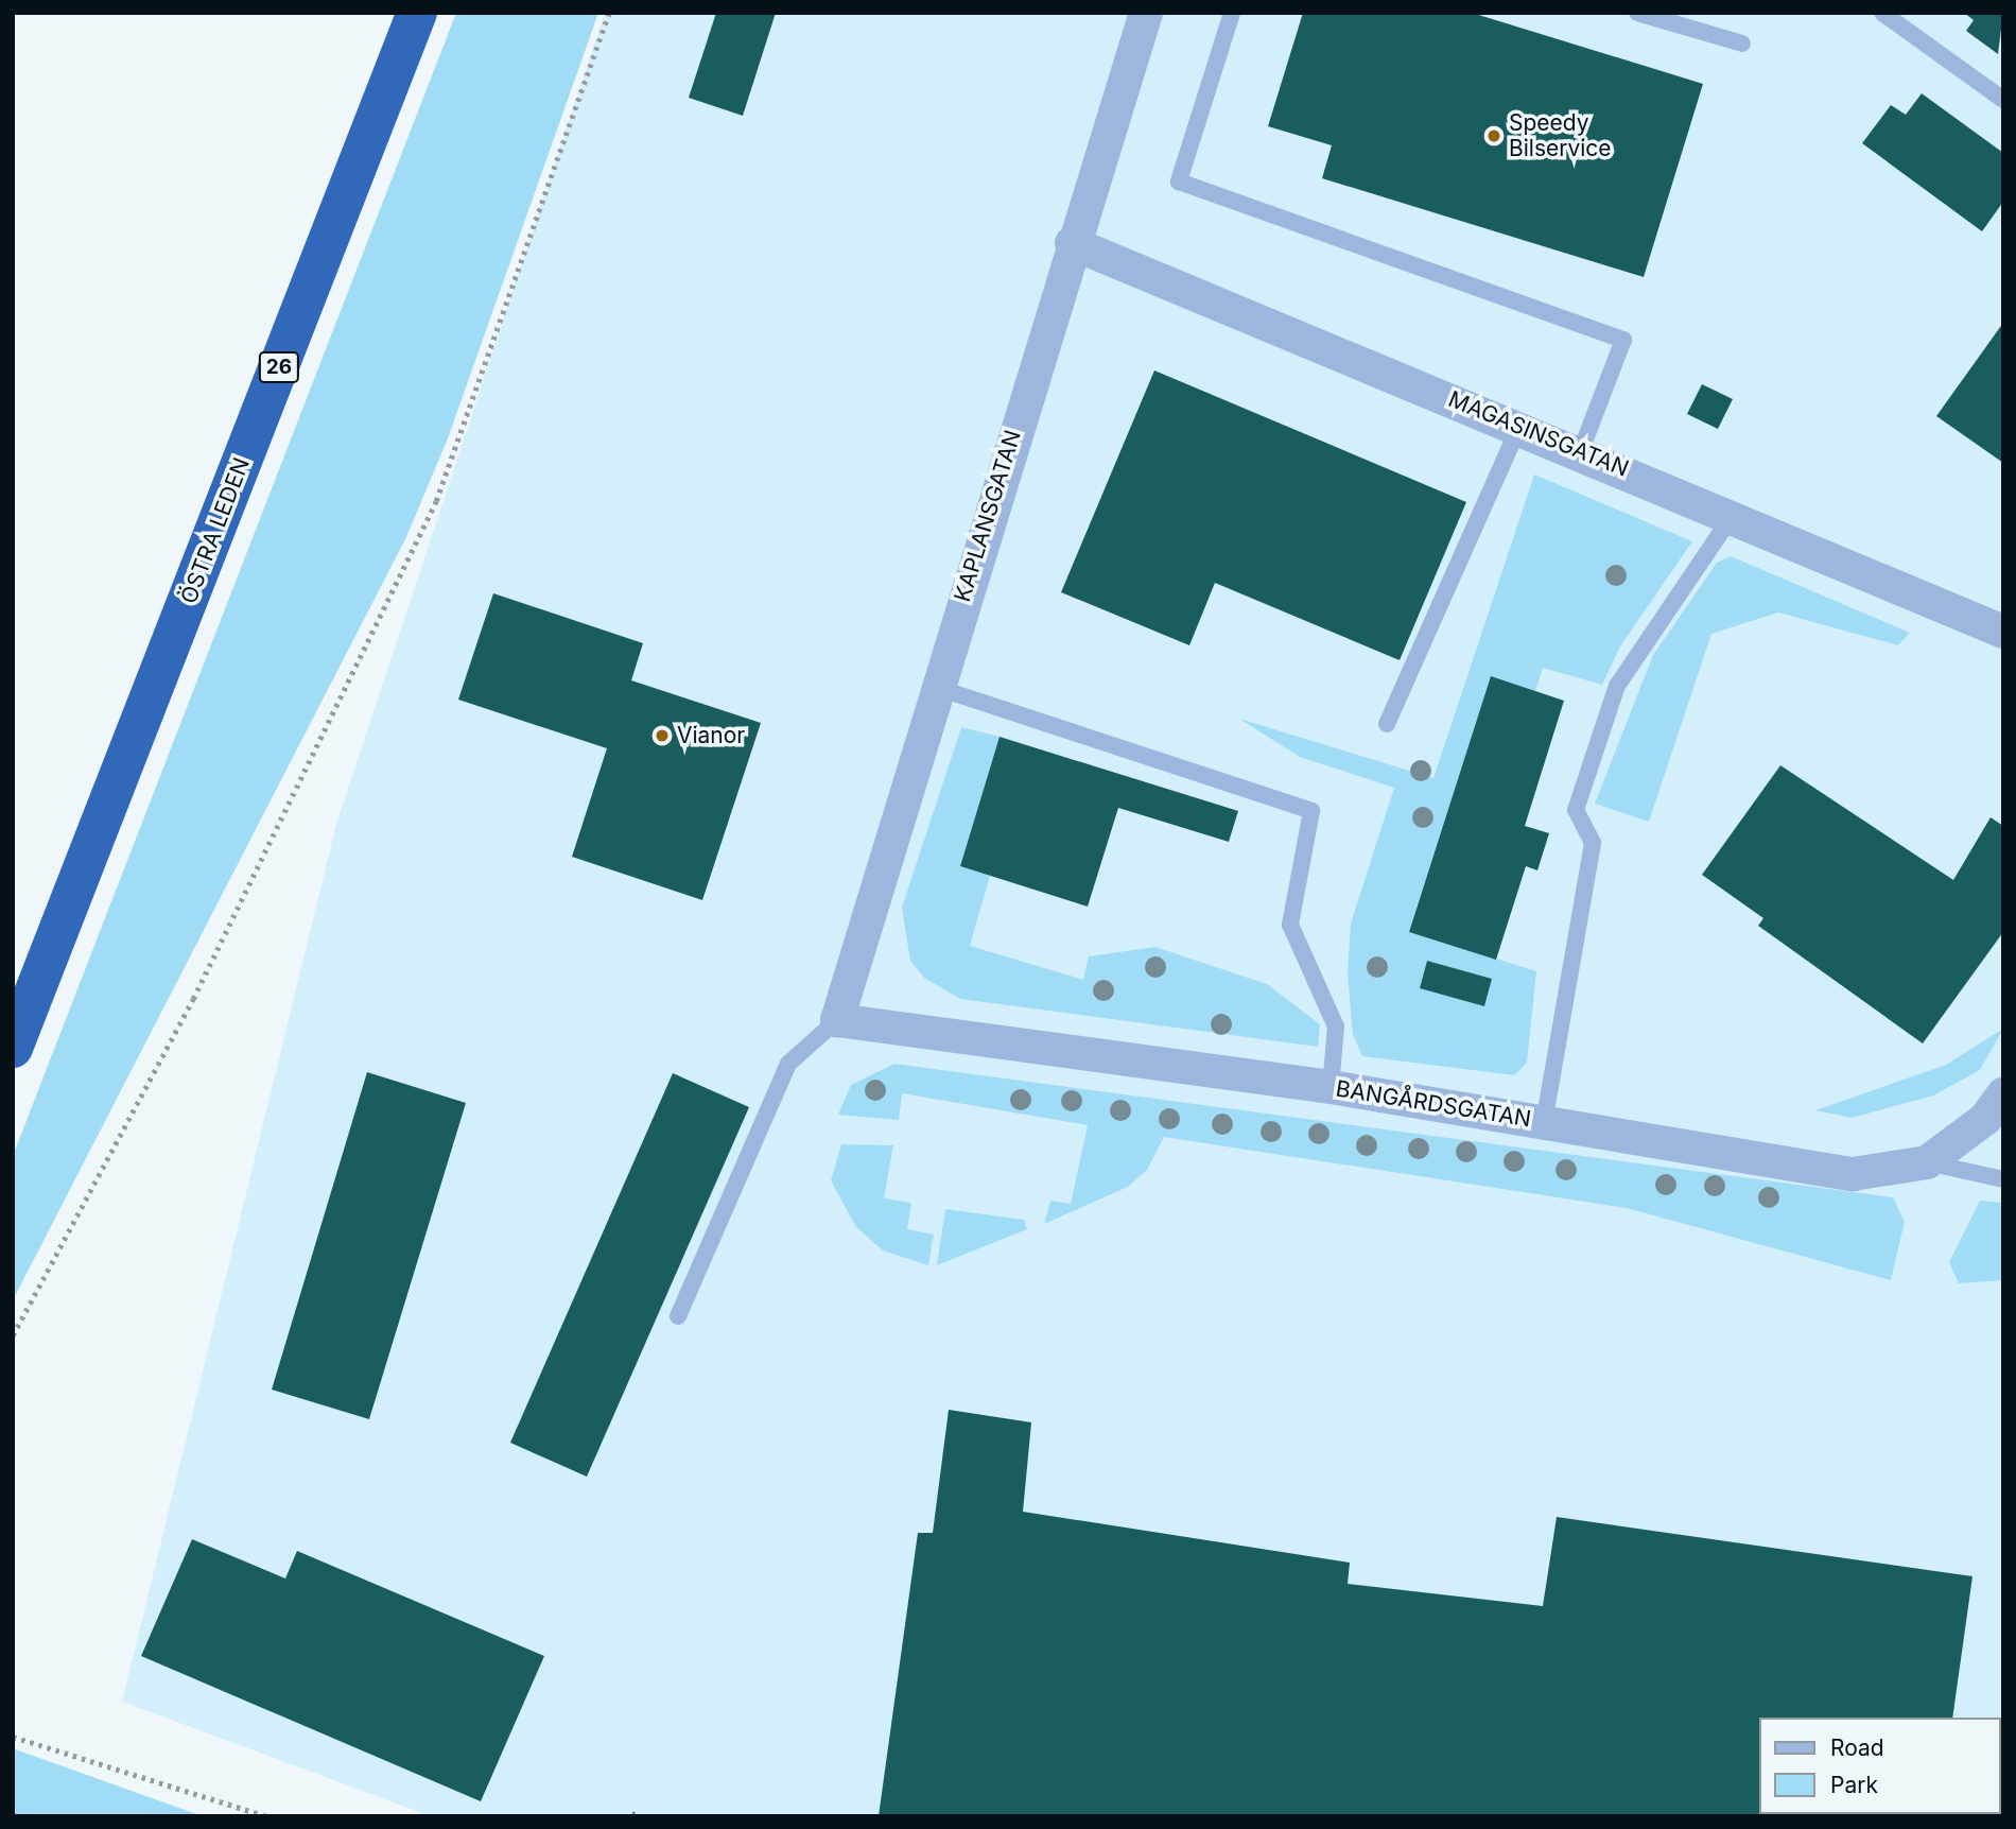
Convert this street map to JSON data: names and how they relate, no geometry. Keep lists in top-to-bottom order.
{
  "streets": {
    "highway": ["26", "ÖSTRA LEDEN"],
    "street": ["MAGASINSGATAN", "KAPLANSGATAN", "BANGÅRDSGATAN"]
  },
  "crossings": [
    ["MAGASINSGATAN", "KAPLANSGATAN"],
    ["KAPLANSGATAN", "BANGÅRDSGATAN"]
  ],
  "places": ["Speedy Bilservice", "Vianor"],
  "legend": ["Road", "Park"]
}
